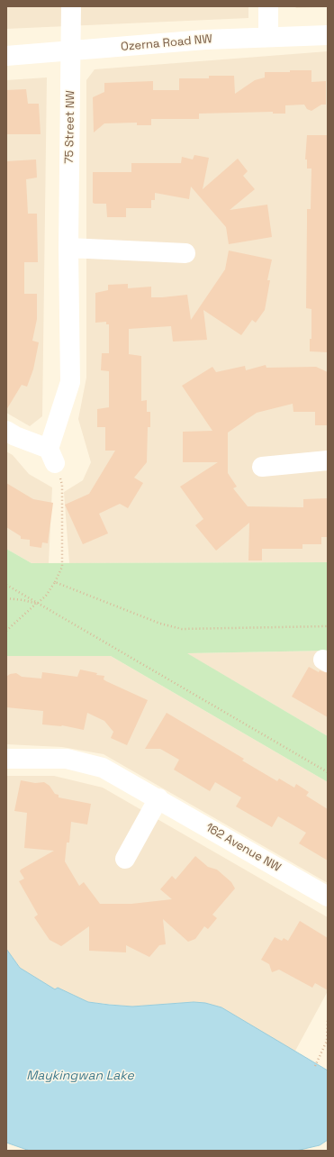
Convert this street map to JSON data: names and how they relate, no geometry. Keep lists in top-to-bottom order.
{
  "streets": {
    "street": ["Ozerna Road NW", "75 Street NW", "162 Avenue NW"]
  },
  "crossings": [
    ["Ozerna Road NW", "75 Street NW"]
  ],
  "water": ["Maykingwan Lake"]
}
